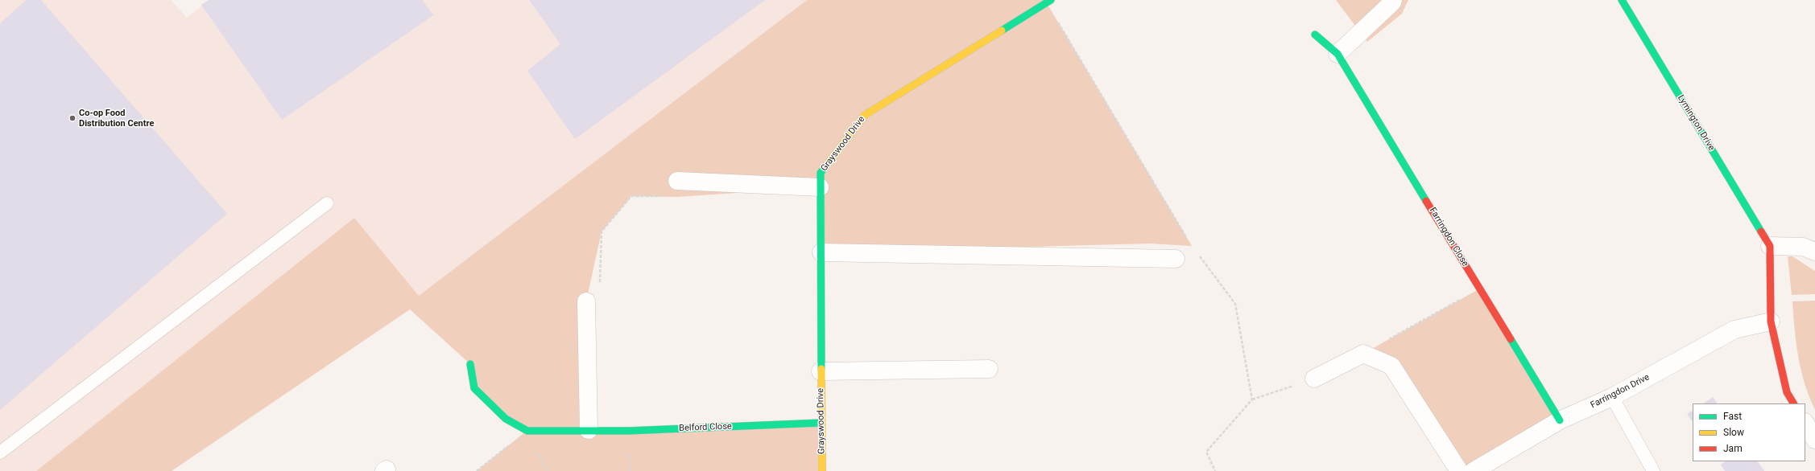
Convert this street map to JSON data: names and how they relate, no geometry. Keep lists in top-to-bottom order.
{
  "streets": {
    "street": [
      "Lymington Drive",
      "Grayswood Drive",
      "Farringdon Close",
      "Farringdon Drive",
      "Belford Close"
    ]
  },
  "crossings": [
    ["Grayswood Drive", "Belford Close"],
    ["Farringdon Close", "Farringdon Drive"]
  ],
  "places": ["Co-op Food Distribution Centre"],
  "legend": ["Fast", "Slow", "Jam"]
}
